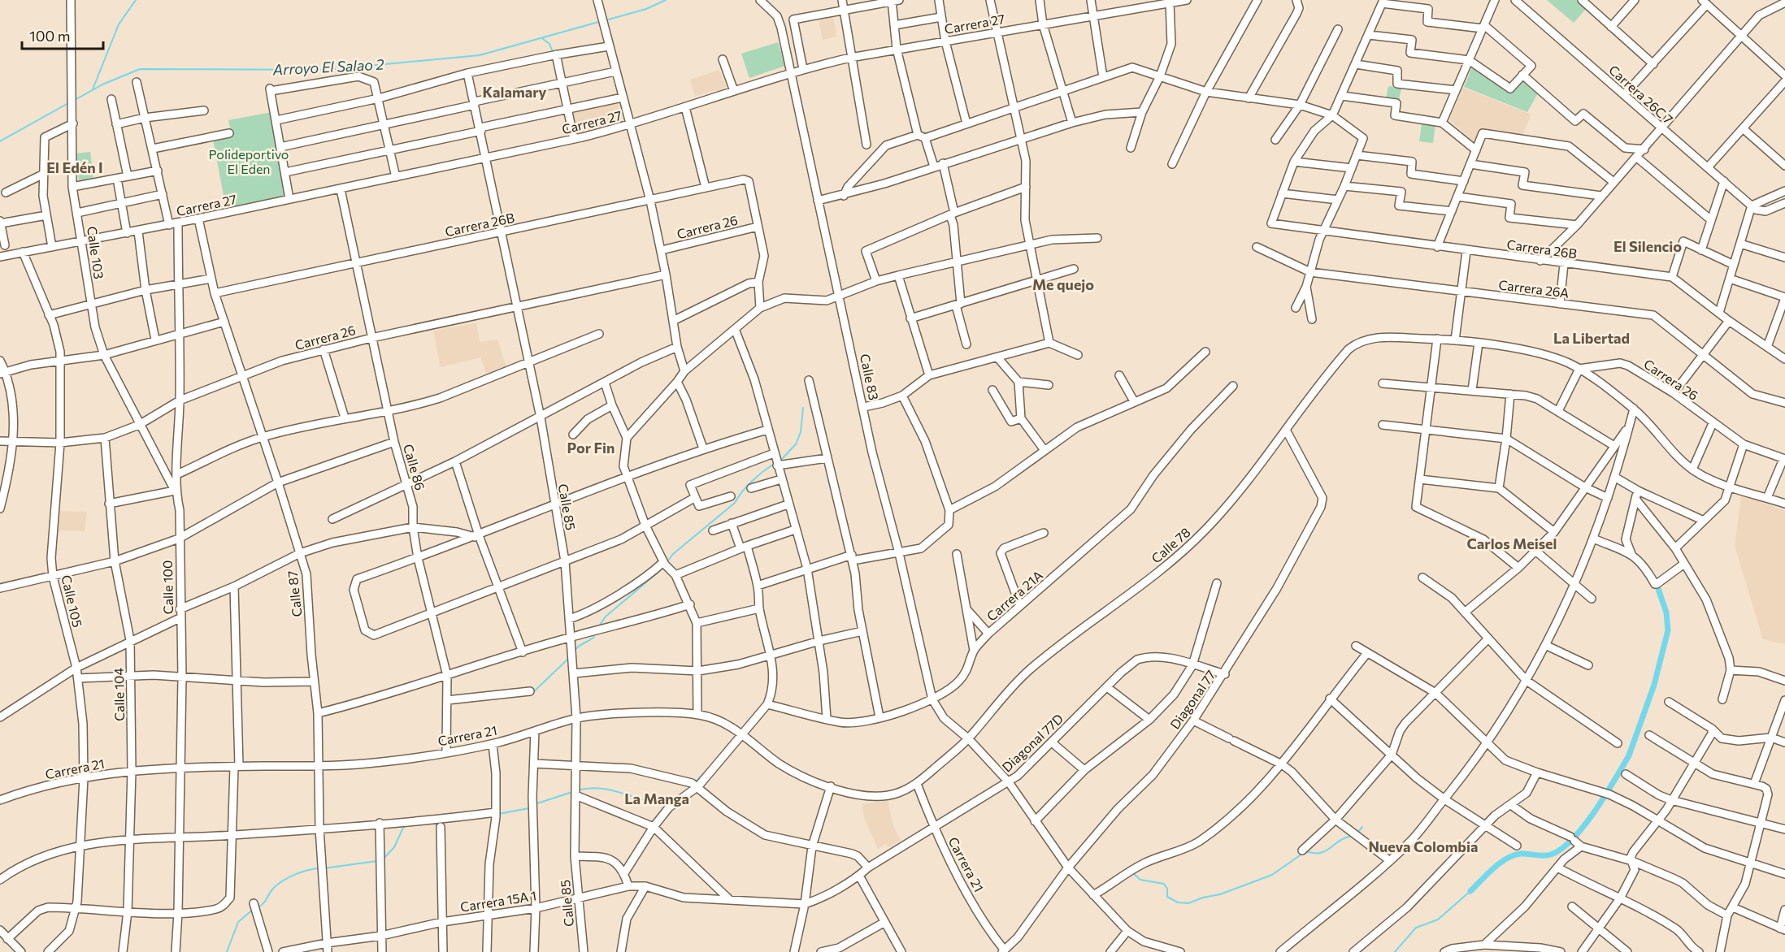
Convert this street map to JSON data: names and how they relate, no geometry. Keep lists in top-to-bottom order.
{
  "streets": {
    "street": [
      "Carrera 27",
      "Carrera 26C 7",
      "Carrera 26B",
      "Carrera 26",
      "Calle 103",
      "Carrera 26A",
      "Calle 83",
      "Calle 86",
      "Calle 85",
      "Calle 78",
      "Calle 100",
      "Calle 87",
      "Carrera 21A",
      "Calle 105",
      "Calle 104",
      "Diagonal 77",
      "Carrera 21",
      "Diagonal 77D",
      "Carrera 15A 1"
    ]
  },
  "crossings": [
    ["Carrera 27", "Calle 103"],
    ["Carrera 27", "Calle 83"],
    ["Carrera 27", "Calle 86"],
    ["Carrera 27", "Calle 85"],
    ["Carrera 27", "Calle 100"],
    ["Carrera 27", "Calle 87"],
    ["Carrera 27", "Calle 105"],
    ["Carrera 26B", "Carrera 26"],
    ["Carrera 26B", "Calle 86"],
    ["Carrera 26B", "Calle 85"],
    ["Carrera 26B", "Calle 87"],
    ["Carrera 26", "Calle 103"],
    ["Carrera 26", "Calle 86"],
    ["Carrera 26", "Calle 85"],
    ["Carrera 26", "Calle 100"],
    ["Carrera 26", "Calle 87"],
    ["Carrera 26", "Calle 105"],
    ["Carrera 26", "Calle 104"],
    ["Calle 103", "Calle 100"],
    ["Calle 83", "Calle 78"],
    ["Calle 83", "Carrera 21A"],
    ["Calle 83", "Diagonal 77"],
    ["Calle 83", "Carrera 21"],
    ["Calle 83", "Diagonal 77D"],
    ["Calle 86", "Carrera 21"],
    ["Calle 85", "Carrera 21"],
    ["Calle 85", "Carrera 15A 1"],
    ["Calle 78", "Diagonal 77"],
    ["Calle 78", "Carrera 21"],
    ["Calle 100", "Carrera 21"],
    ["Calle 87", "Carrera 21"],
    ["Calle 87", "Carrera 15A 1"],
    ["Calle 105", "Carrera 21"],
    ["Calle 104", "Carrera 21"],
    ["Diagonal 77", "Carrera 21"],
    ["Diagonal 77", "Diagonal 77D"],
    ["Carrera 21", "Diagonal 77D"],
    ["Diagonal 77D", "Carrera 15A 1"]
  ],
  "districts": [
    "Kalamary",
    "El Edén I",
    "El Silencio",
    "Me quejo",
    "La Libertad",
    "Por Fin",
    "Carlos Meisel",
    "La Manga",
    "Nueva Colombia"
  ],
  "water": ["Arroyo El Salao 2"],
  "parks": ["Polideportivo El Eden"],
  "scale_bar": "100 m"
}
